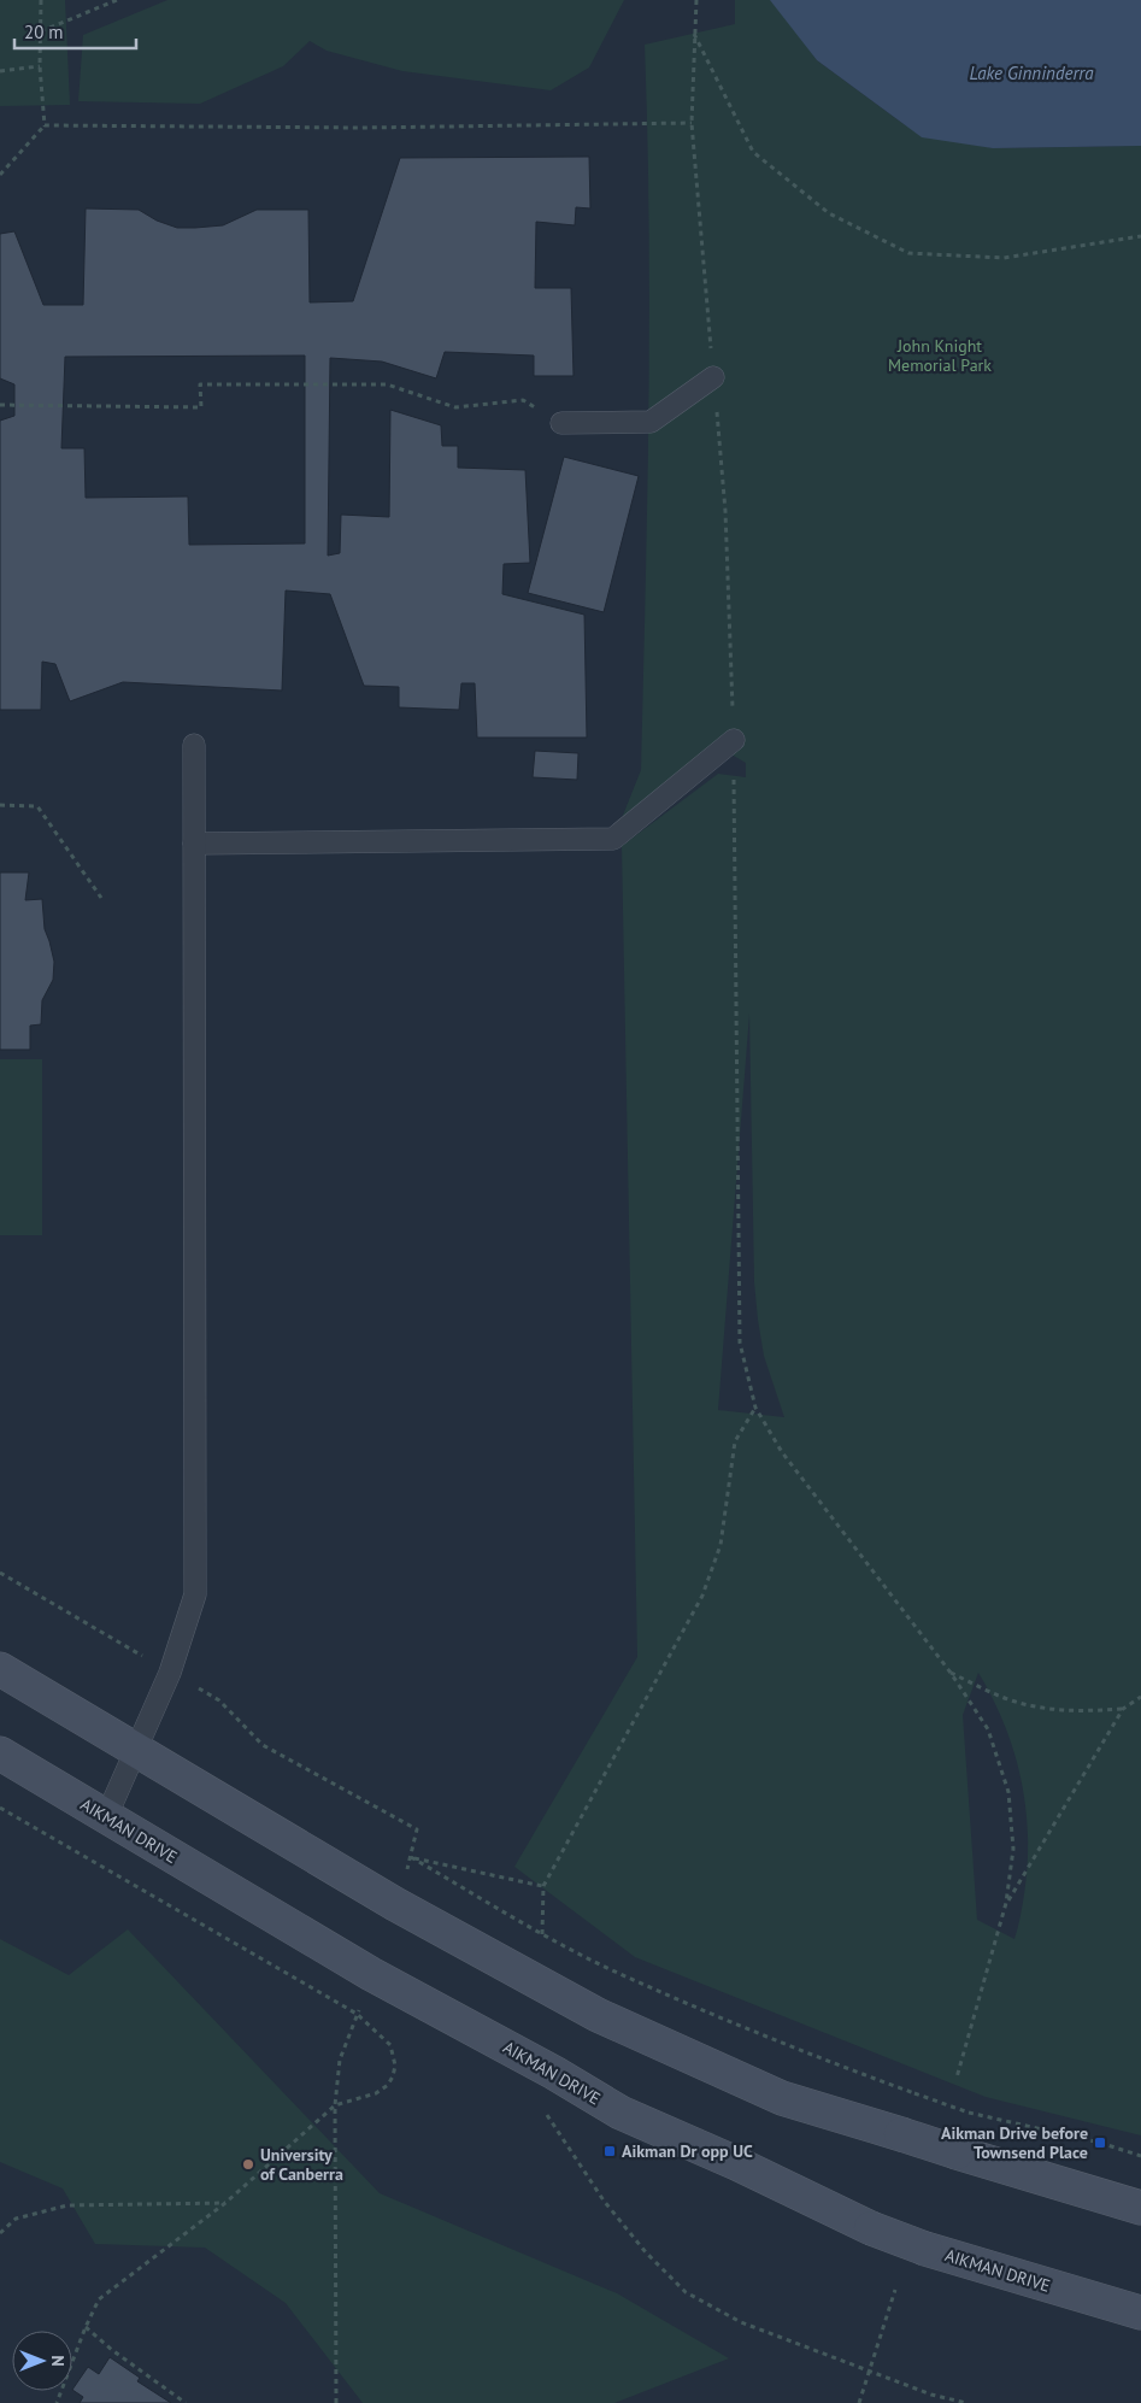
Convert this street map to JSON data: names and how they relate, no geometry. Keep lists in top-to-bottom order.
{
  "streets": {
    "main road": ["AIKMAN DRIVE"]
  },
  "water": ["Lake Ginninderra"],
  "parks": ["John Knight Memorial Park"],
  "places": {
    "transit": ["Aikman Drive before Townsend Place", "Aikman Dr opp UC"],
    "other": ["University of Canberra"]
  },
  "scale_bar": "20 m",
  "north": "right"
}
